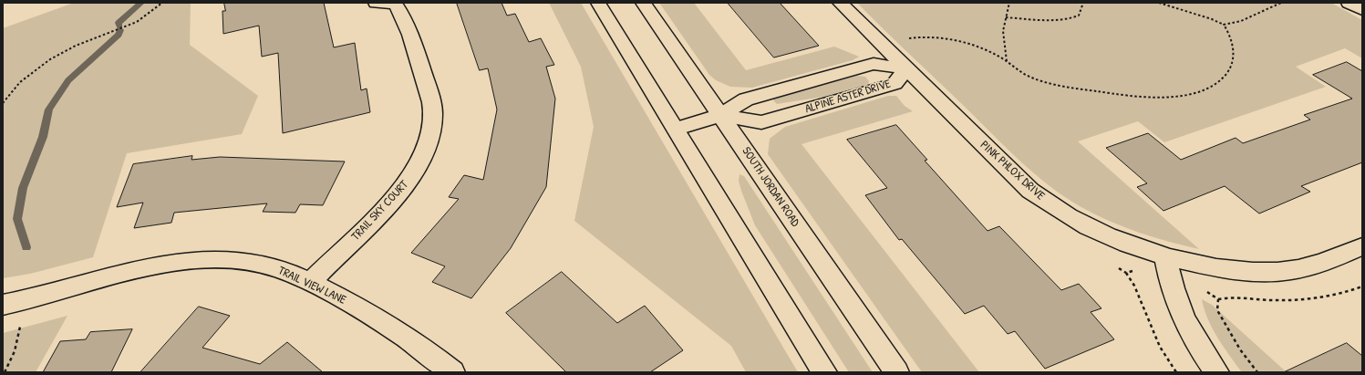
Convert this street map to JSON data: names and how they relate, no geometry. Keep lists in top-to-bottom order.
{
  "streets": {
    "street": [
      "ALPINE ASTER DRIVE",
      "PINK PHLOX DRIVE",
      "SOUTH JORDAN ROAD",
      "TRAIL SKY COURT",
      "TRAIL VIEW LANE"
    ]
  },
  "crossings": [
    ["ALPINE ASTER DRIVE", "PINK PHLOX DRIVE"],
    ["ALPINE ASTER DRIVE", "SOUTH JORDAN ROAD"],
    ["TRAIL SKY COURT", "TRAIL VIEW LANE"]
  ]
}
